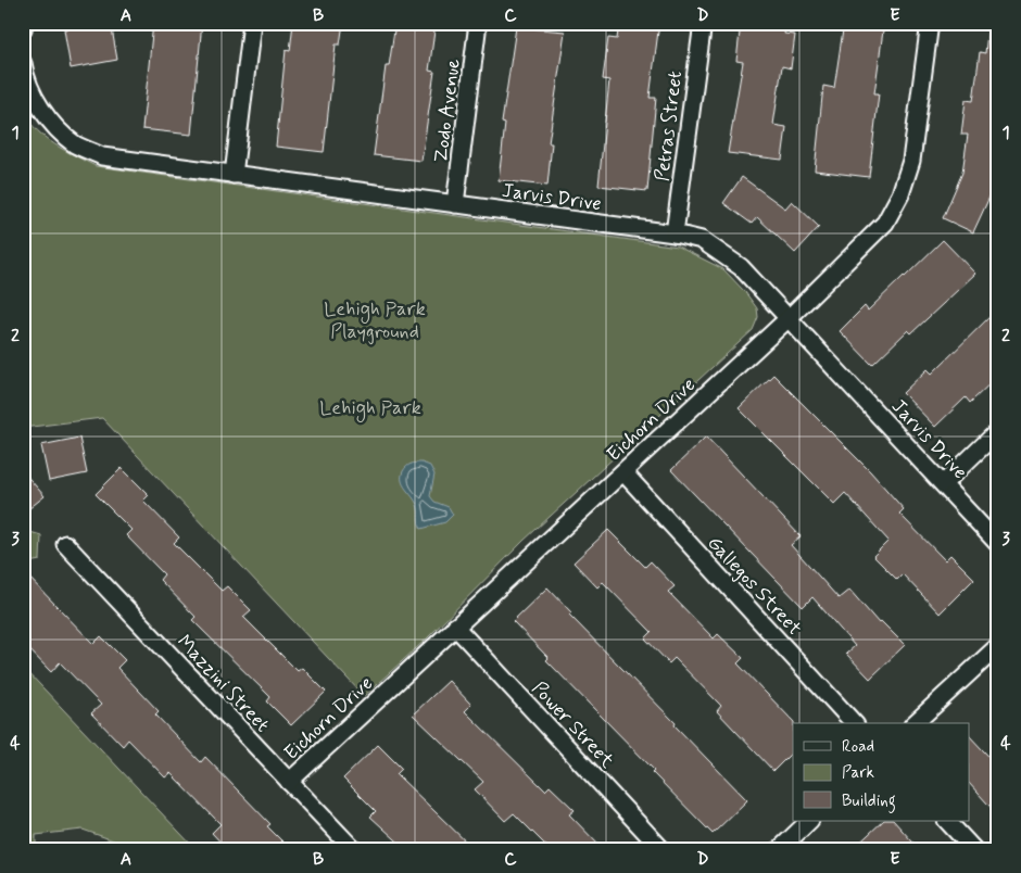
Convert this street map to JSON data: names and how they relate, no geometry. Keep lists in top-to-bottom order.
{
  "streets": {
    "street": [
      "Zodo Avenue",
      "Petras Street",
      "Jarvis Drive",
      "Eichorn Drive",
      "Gallegos Street",
      "Mazzini Street",
      "Power Street"
    ]
  },
  "crossings": [
    ["Zodo Avenue", "Jarvis Drive"],
    ["Petras Street", "Jarvis Drive"],
    ["Jarvis Drive", "Eichorn Drive"],
    ["Eichorn Drive", "Gallegos Street"],
    ["Eichorn Drive", "Mazzini Street"],
    ["Eichorn Drive", "Power Street"]
  ],
  "parks": ["Lehigh Park Playground", "Lehigh Park"],
  "legend": ["Road", "Park", "Building"],
  "grid": {
    "columns": [
      "A",
      "B",
      "C",
      "D",
      "E"
    ],
    "rows": [
      "1",
      "2",
      "3",
      "4"
    ]
  }
}
